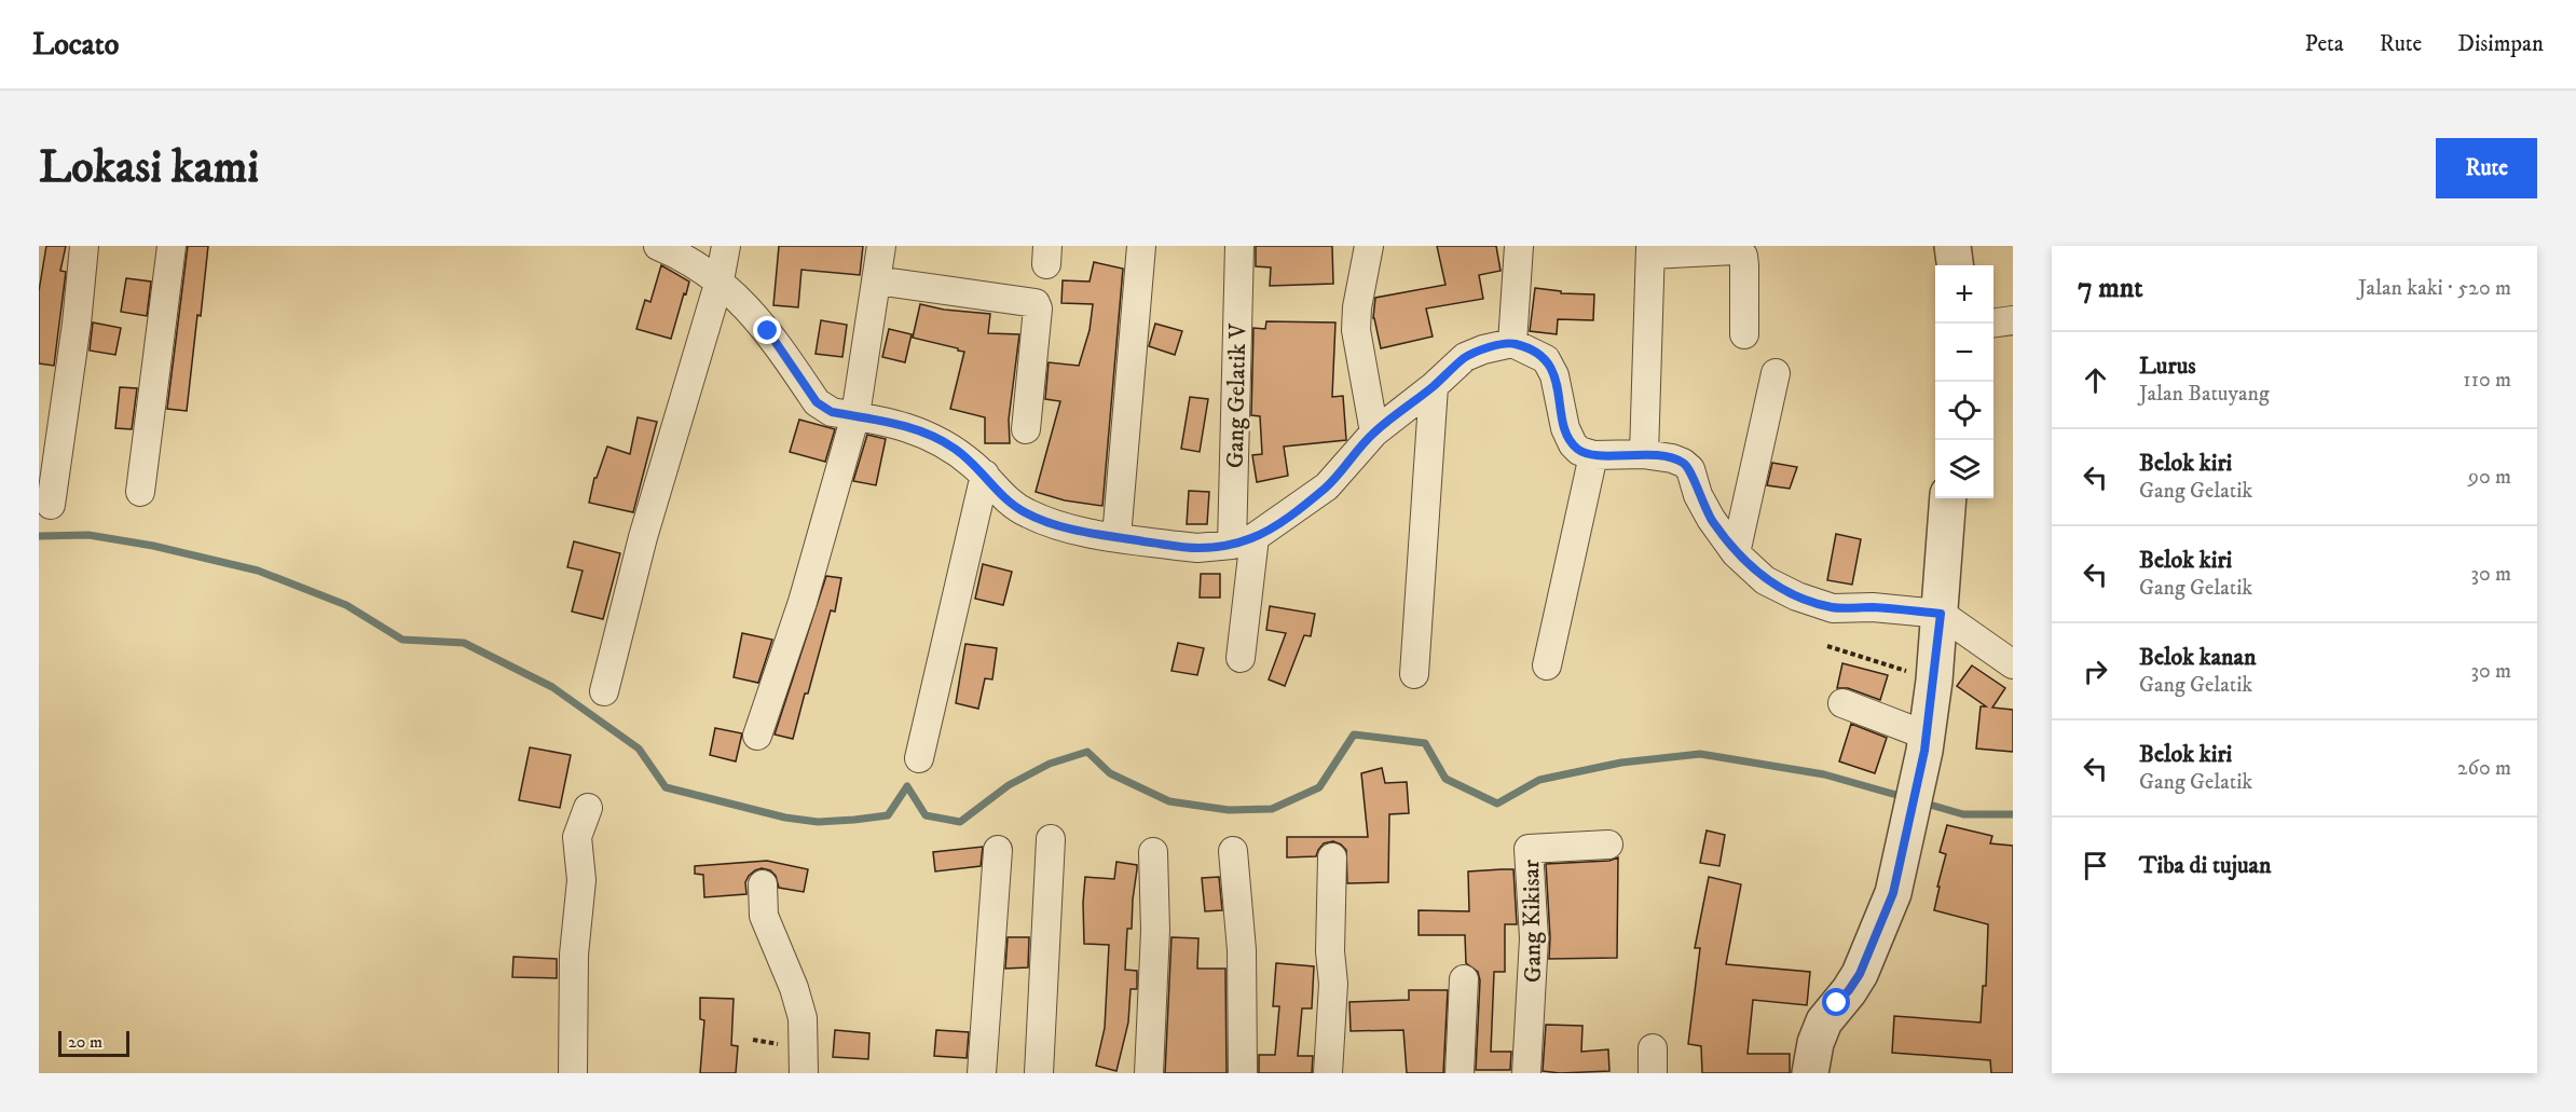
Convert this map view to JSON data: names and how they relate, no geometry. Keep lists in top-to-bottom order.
{
  "streets": {
    "street": ["Gang Gelatik V", "Gang Kikisar"]
  },
  "scale_bar": "20 m",
  "page": {
    "header": "Locato",
    "nav": ["Peta", "Rute", "Disimpan"],
    "buttons": "Rute",
    "title": "Lokasi kami",
    "heading": ["7 mnt", "Jalan kaki · 520 m"],
    "map_buttons": ["+", "−"],
    "list": [
      ["Lurus", "Jalan Batuyang", "110 m"],
      ["Belok kiri", "Gang Gelatik", "90 m"],
      ["Belok kiri", "Gang Gelatik", "30 m"],
      ["Belok kanan", "Gang Gelatik", "30 m"],
      ["Belok kiri", "Gang Gelatik", "260 m"],
      "Tiba di tujuan"
    ],
    "scale": "20 m"
  }
}
